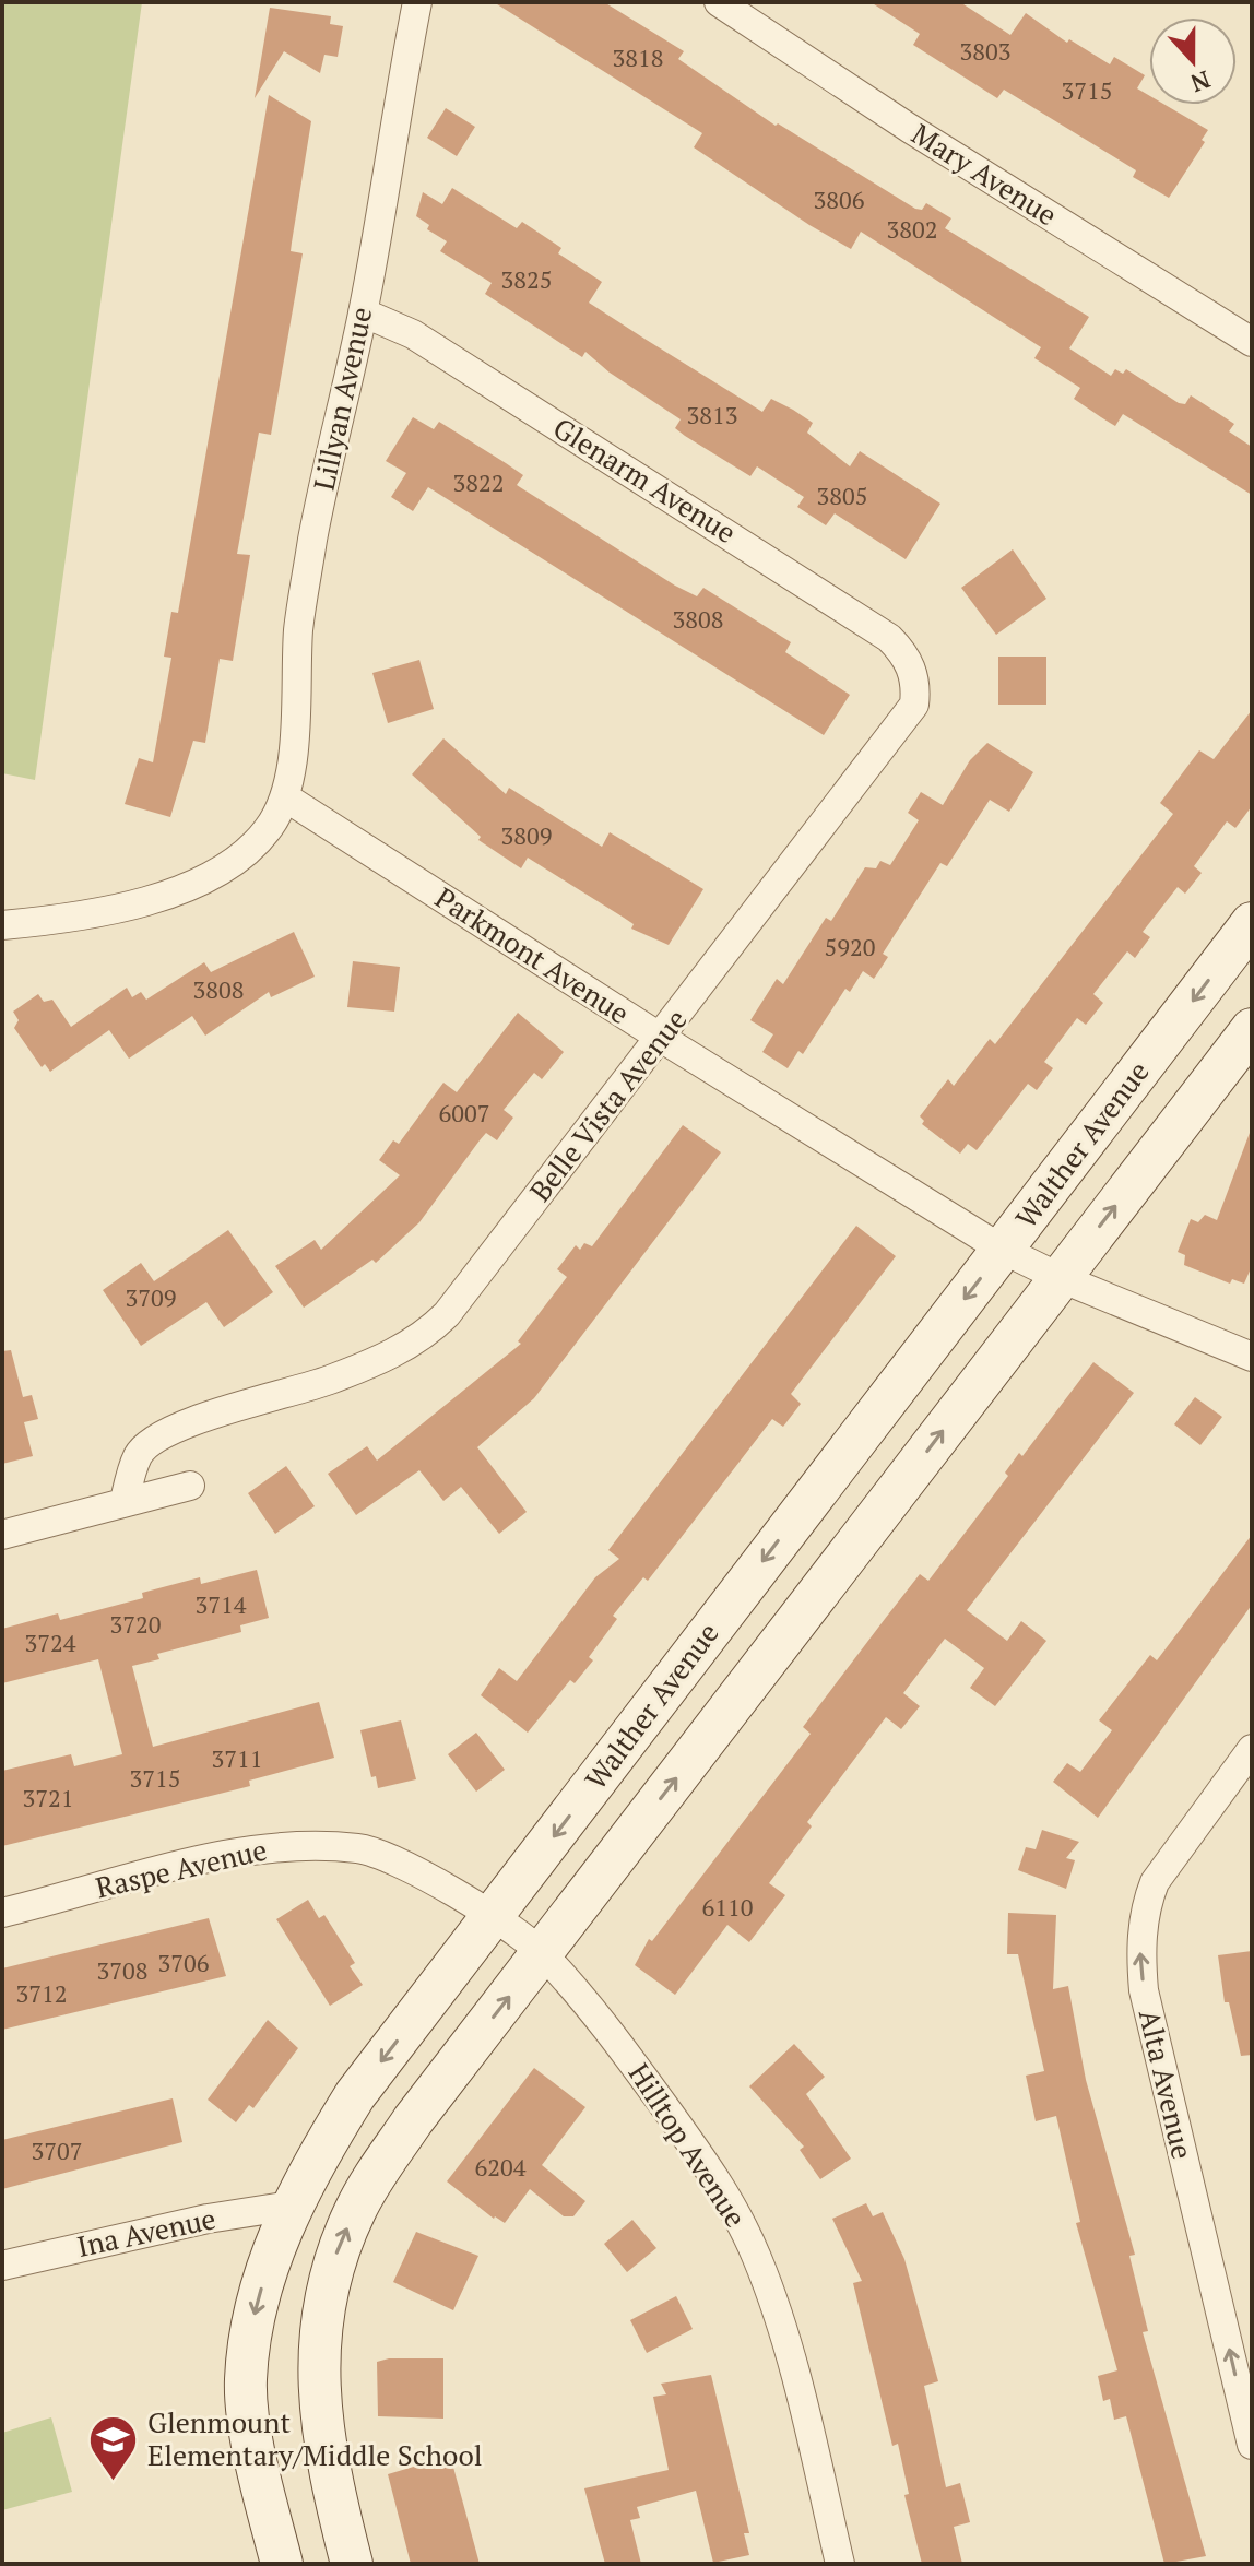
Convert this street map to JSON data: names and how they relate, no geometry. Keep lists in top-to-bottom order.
{
  "streets": {
    "main road": ["Walther Avenue"],
    "street": [
      "Mary Avenue",
      "Lillyan Avenue",
      "Glenarm Avenue",
      "Parkmont Avenue",
      "Belle Vista Avenue",
      "Raspe Avenue",
      "Alta Avenue",
      "Hilltop Avenue",
      "Ina Avenue"
    ]
  },
  "crossings": [
    ["Lillyan Avenue", "Glenarm Avenue"],
    ["Lillyan Avenue", "Parkmont Avenue"],
    ["Glenarm Avenue", "Belle Vista Avenue"],
    ["Parkmont Avenue", "Belle Vista Avenue"],
    ["Parkmont Avenue", "Walther Avenue"],
    ["Walther Avenue", "Raspe Avenue"],
    ["Walther Avenue", "Ina Avenue"],
    ["Raspe Avenue", "Hilltop Avenue"]
  ],
  "one_way": ["Alta Avenue"],
  "places": {
    "school or university": ["Glenmount Elementary/Middle School"]
  },
  "house_numbers": [
    "3803",
    "3818",
    "3715",
    "3806",
    "3802",
    "3825",
    "3813",
    "3822",
    "3805",
    "3808",
    "3809",
    "5920",
    "3808",
    "6007",
    "3709",
    "3714",
    "3720",
    "3724",
    "3711",
    "3715",
    "3721",
    "6110",
    "3706",
    "3708",
    "3712",
    "3707",
    "6204"
  ],
  "north": "bottom"
}
